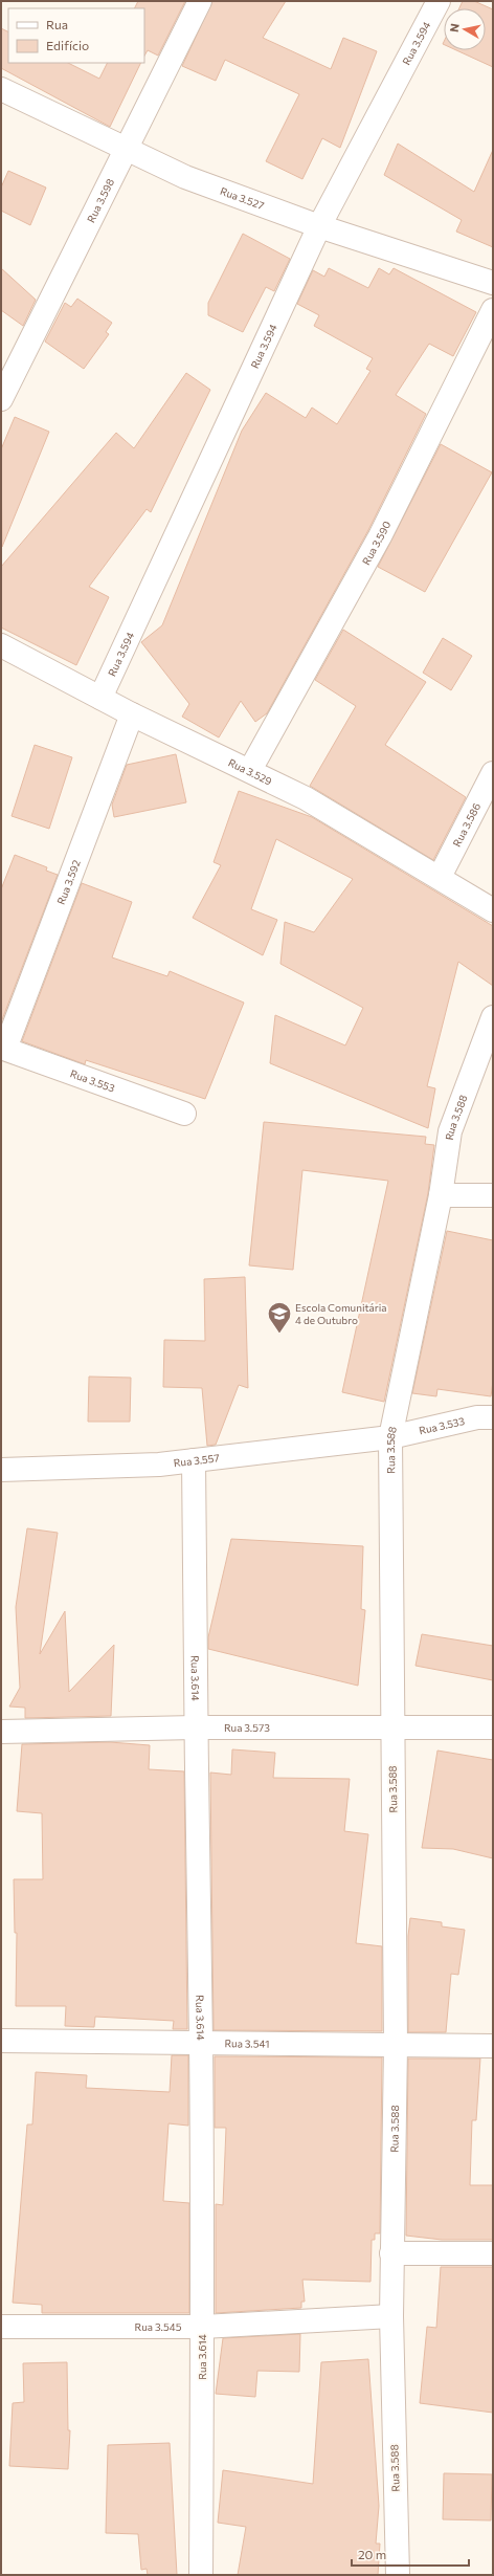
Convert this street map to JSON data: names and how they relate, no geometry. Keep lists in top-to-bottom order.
{
  "streets": {
    "street": [
      "Rua 3.594",
      "Rua 3.527",
      "Rua 3.598",
      "Rua 3.590",
      "Rua 3.529",
      "Rua 3.586",
      "Rua 3.592",
      "Rua 3.553",
      "Rua 3.588",
      "Rua 3.533",
      "Rua 3.557",
      "Rua 3.614",
      "Rua 3.573",
      "Rua 3.541",
      "Rua 3.545"
    ]
  },
  "crossings": [
    ["Rua 3.594", "Rua 3.527"],
    ["Rua 3.594", "Rua 3.529"],
    ["Rua 3.527", "Rua 3.598"],
    ["Rua 3.590", "Rua 3.529"],
    ["Rua 3.529", "Rua 3.586"],
    ["Rua 3.529", "Rua 3.592"],
    ["Rua 3.592", "Rua 3.553"],
    ["Rua 3.588", "Rua 3.533"],
    ["Rua 3.588", "Rua 3.557"],
    ["Rua 3.588", "Rua 3.573"],
    ["Rua 3.588", "Rua 3.541"],
    ["Rua 3.588", "Rua 3.545"],
    ["Rua 3.533", "Rua 3.557"],
    ["Rua 3.557", "Rua 3.614"],
    ["Rua 3.614", "Rua 3.573"],
    ["Rua 3.614", "Rua 3.541"],
    ["Rua 3.614", "Rua 3.545"]
  ],
  "places": {
    "school or university": ["Escola Comunitária 4 de Outubro"]
  },
  "legend": ["Rua", "Edifício"],
  "scale_bar": "20 m",
  "north": "left"
}
